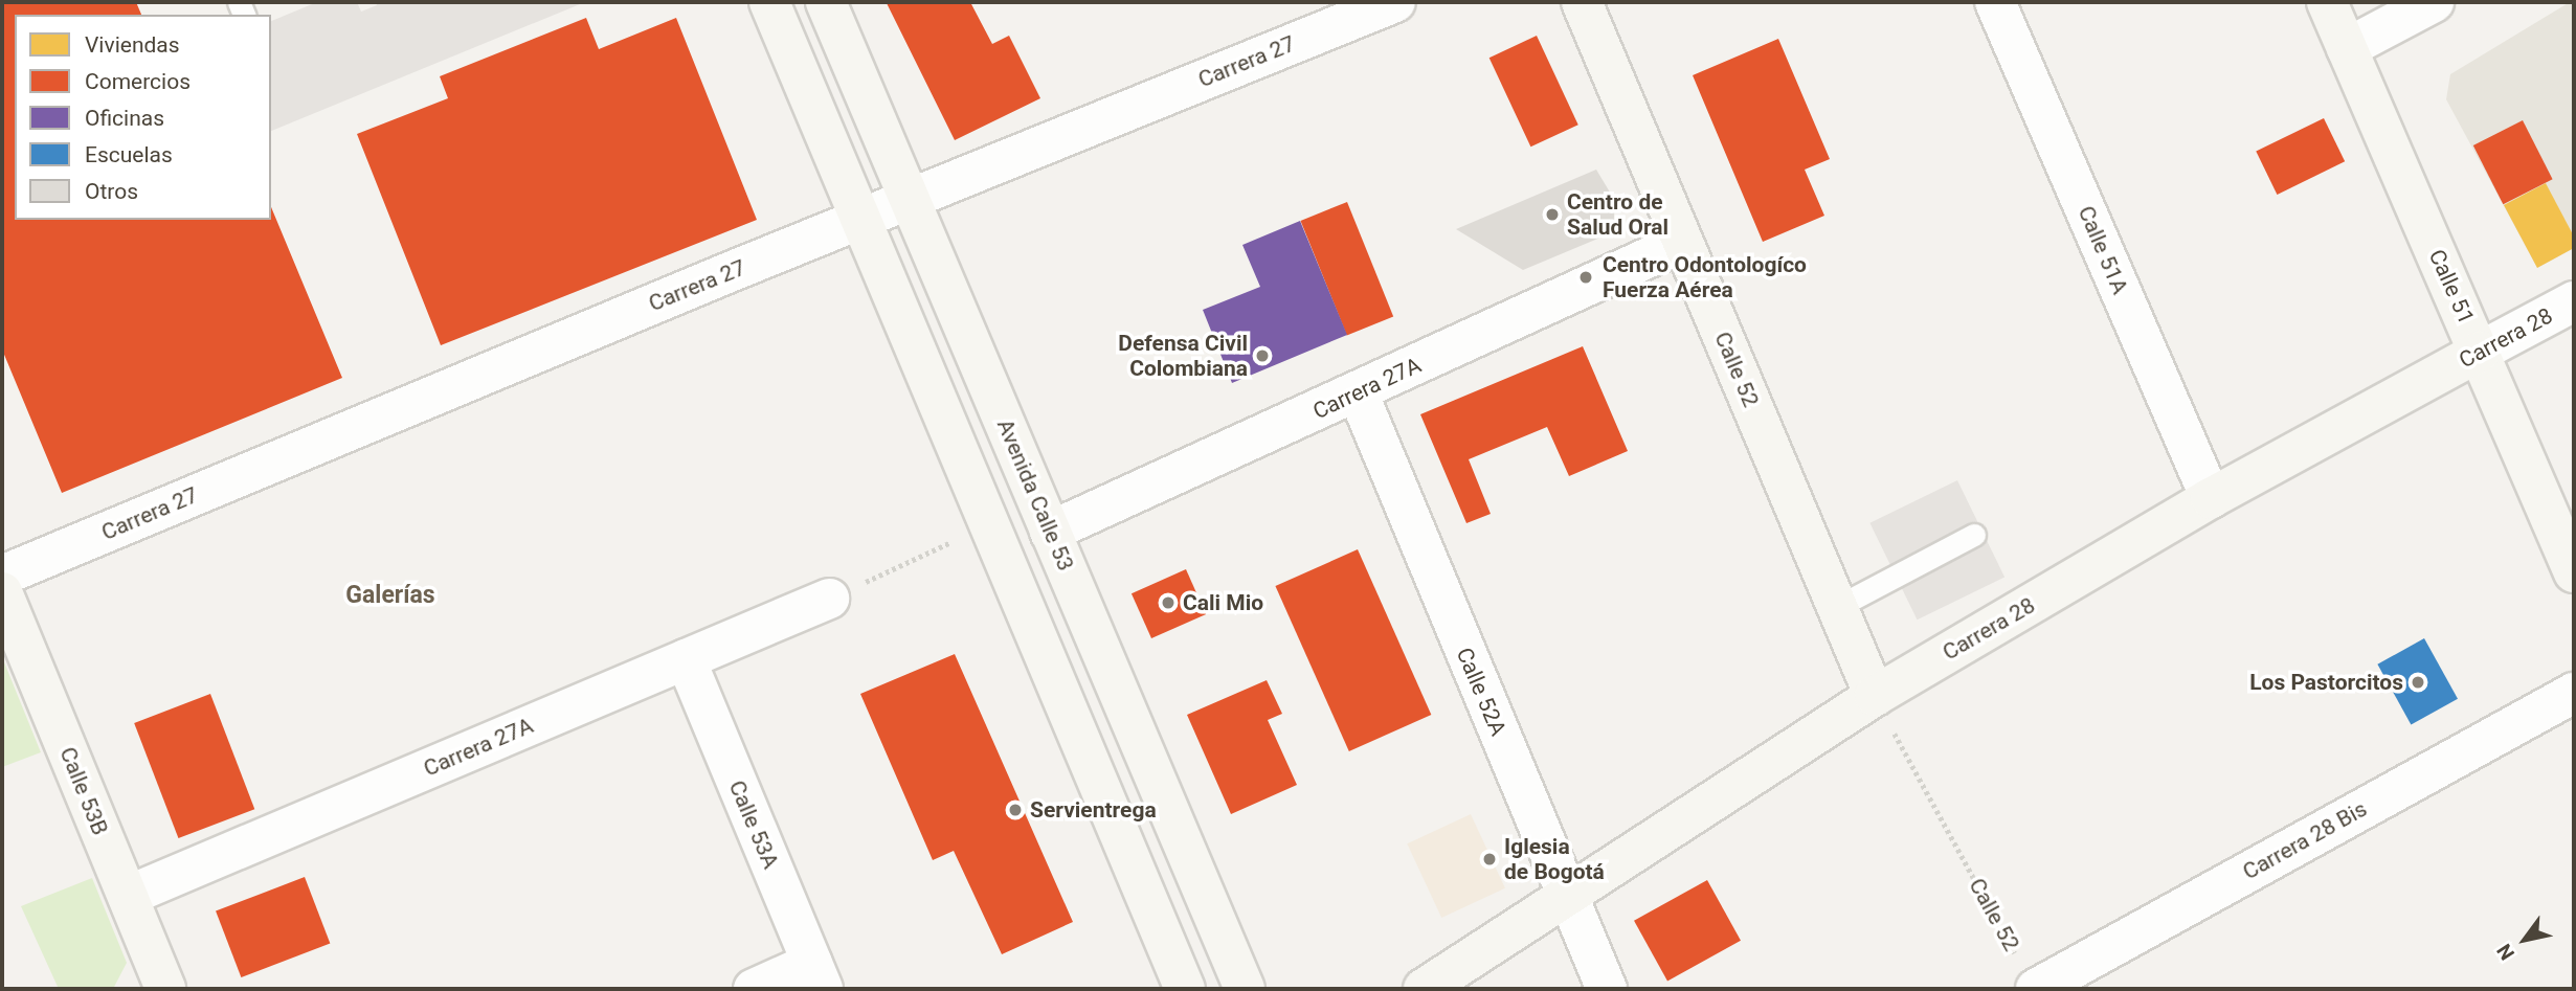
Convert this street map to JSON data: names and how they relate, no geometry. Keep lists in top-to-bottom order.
{
  "streets": {
    "street": [
      "Carrera 27",
      "Calle 51A",
      "Calle 51",
      "Carrera 28",
      "Calle 52",
      "Carrera 27A",
      "Avenida Calle 53",
      "Calle 52A",
      "Calle 53B",
      "Calle 53A",
      "Carrera 28 Bis"
    ]
  },
  "crossings": [
    ["Carrera 27", "Avenida Calle 53"],
    ["Calle 51A", "Carrera 28"],
    ["Calle 51", "Carrera 28"],
    ["Carrera 28", "Calle 52"],
    ["Carrera 28", "Calle 52A"],
    ["Calle 52", "Carrera 27A"],
    ["Calle 52", "Carrera 28 Bis"],
    ["Carrera 27A", "Avenida Calle 53"],
    ["Carrera 27A", "Calle 52A"],
    ["Carrera 27A", "Calle 53B"],
    ["Carrera 27A", "Calle 53A"]
  ],
  "districts": ["Galerías"],
  "places": [
    "Centro de Salud Oral",
    "Centro Odontologíco Fuerza Aérea",
    "Defensa Civil Colombiana",
    "Cali Mio",
    "Los Pastorcitos",
    "Servientrega",
    "Iglesia de Bogotá"
  ],
  "legend": [
    "Viviendas",
    "Comercios",
    "Oficinas",
    "Escuelas",
    "Otros"
  ],
  "north": "bottom left"
}
